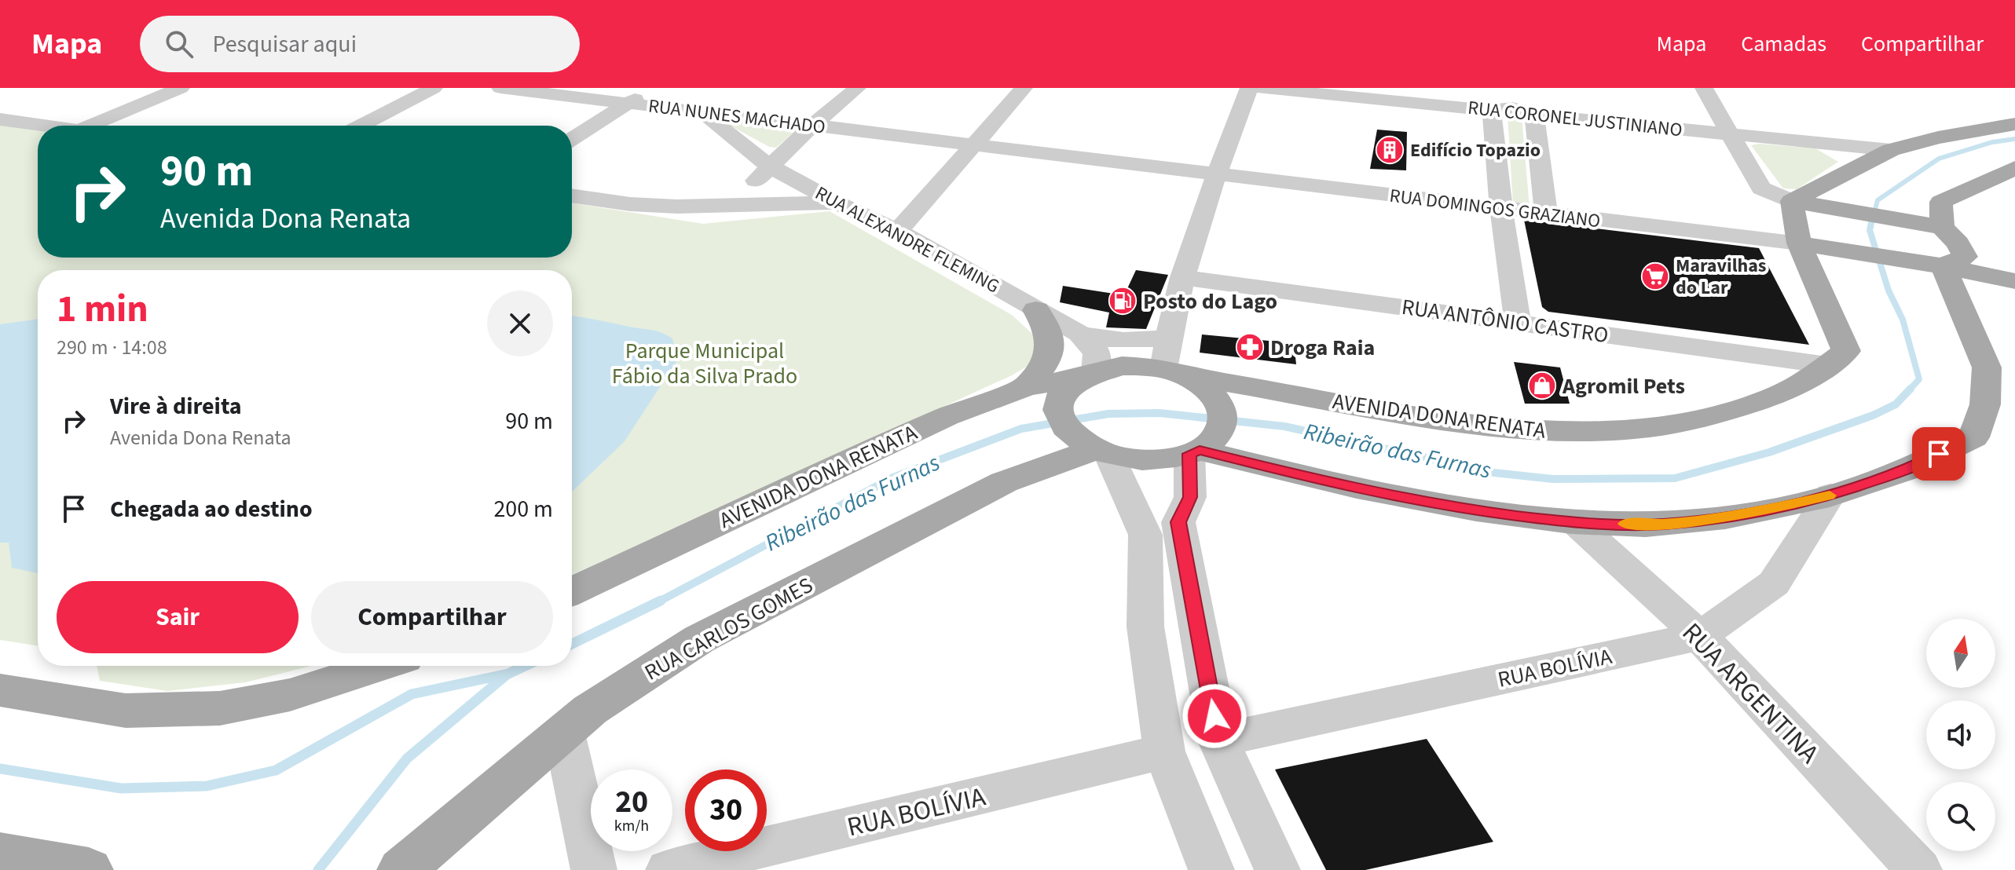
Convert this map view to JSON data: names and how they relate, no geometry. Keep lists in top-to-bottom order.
{
  "streets": {
    "main road": ["RUA DOMINGOS GRAZIANO", "AVENIDA DONA RENATA", "RUA CARLOS GOMES"],
    "street": [
      "RUA NUNES MACHADO",
      "RUA CORONEL JUSTINIANO",
      "RUA ALEXANDRE FLEMING",
      "RUA ANTÔNIO CASTRO",
      "RUA BOLÍVIA",
      "RUA ARGENTINA"
    ]
  },
  "crossings": [
    ["RUA NUNES MACHADO", "RUA DOMINGOS GRAZIANO"],
    ["RUA NUNES MACHADO", "RUA ALEXANDRE FLEMING"],
    ["RUA DOMINGOS GRAZIANO", "AVENIDA DONA RENATA"],
    ["RUA ALEXANDRE FLEMING", "AVENIDA DONA RENATA"],
    ["RUA ALEXANDRE FLEMING", "RUA CARLOS GOMES"],
    ["RUA ANTÔNIO CASTRO", "AVENIDA DONA RENATA"],
    ["AVENIDA DONA RENATA", "RUA CARLOS GOMES"],
    ["RUA BOLÍVIA", "RUA ARGENTINA"]
  ],
  "water": ["Ribeirão das Furnas"],
  "parks": ["Parque Municipal Fábio da Silva Prado"],
  "places": {
    "building": ["Edifício Topazio"],
    "supermarket": ["Maravilhas do Lar"],
    "fuel station": ["Posto do Lago"],
    "pharmacy": ["Droga Raia"],
    "shop": ["Agromil Pets"]
  },
  "north": "top",
  "page": {
    "header": "Mapa",
    "search": "Pesquisar aqui",
    "nav": ["Mapa", "Camadas", "Compartilhar"],
    "turn": ["90 m", "Avenida Dona Renata"],
    "heading": ["1 min", "290 m · 14:08"],
    "list": [
      {
        "name": "Vire à direita",
        "note": "Avenida Dona Renata",
        "value": "90 m"
      },
      {
        "name": "Chegada ao destino",
        "value": "200 m"
      }
    ],
    "buttons": ["Sair", "Compartilhar"],
    "speed": "20 km/h",
    "limit": "30"
  }
}
